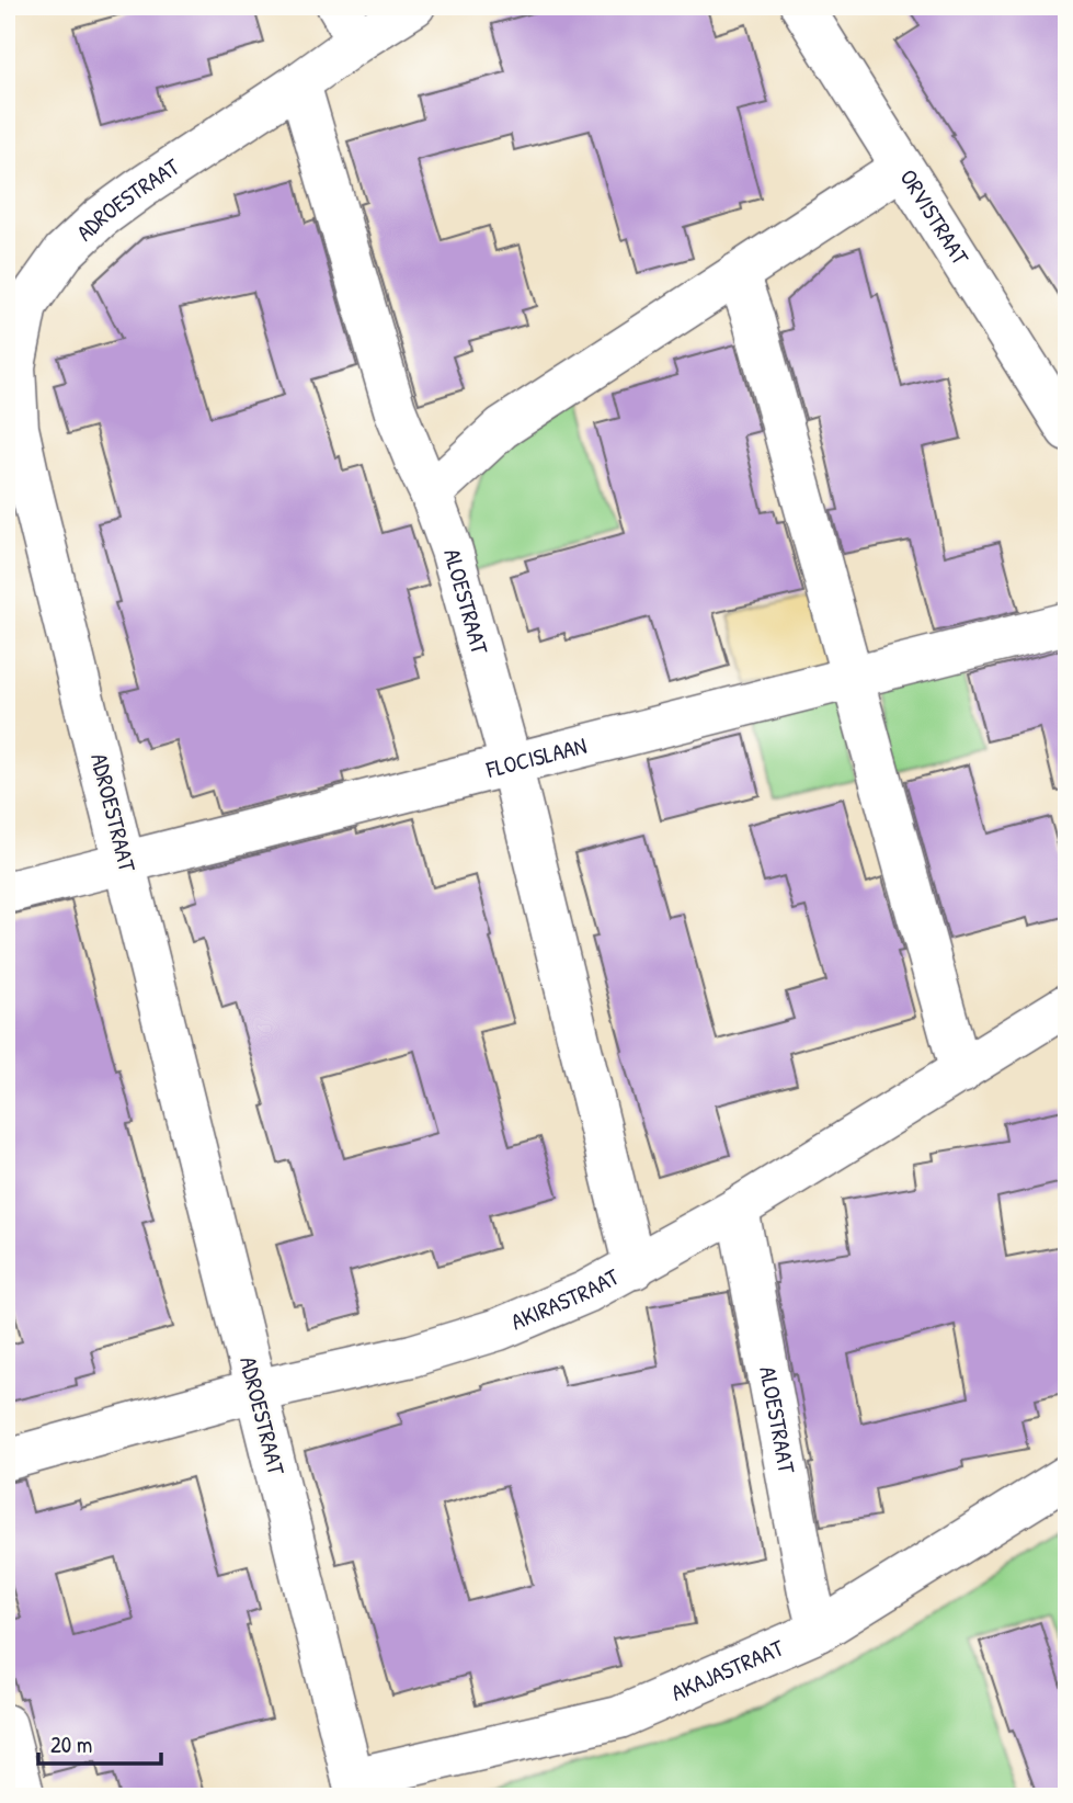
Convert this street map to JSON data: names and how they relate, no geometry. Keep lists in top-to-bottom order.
{
  "streets": {
    "street": [
      "ADROESTRAAT",
      "ORVISTRAAT",
      "ALOESTRAAT",
      "FLOCISLAAN",
      "AKIRASTRAAT",
      "AKAJASTRAAT"
    ]
  },
  "crossings": [
    ["ADROESTRAAT", "ALOESTRAAT"],
    ["ADROESTRAAT", "FLOCISLAAN"],
    ["ADROESTRAAT", "AKIRASTRAAT"],
    ["ADROESTRAAT", "AKAJASTRAAT"],
    ["ALOESTRAAT", "FLOCISLAAN"],
    ["ALOESTRAAT", "AKIRASTRAAT"],
    ["ALOESTRAAT", "AKAJASTRAAT"]
  ],
  "scale_bar": "20 m"
}
